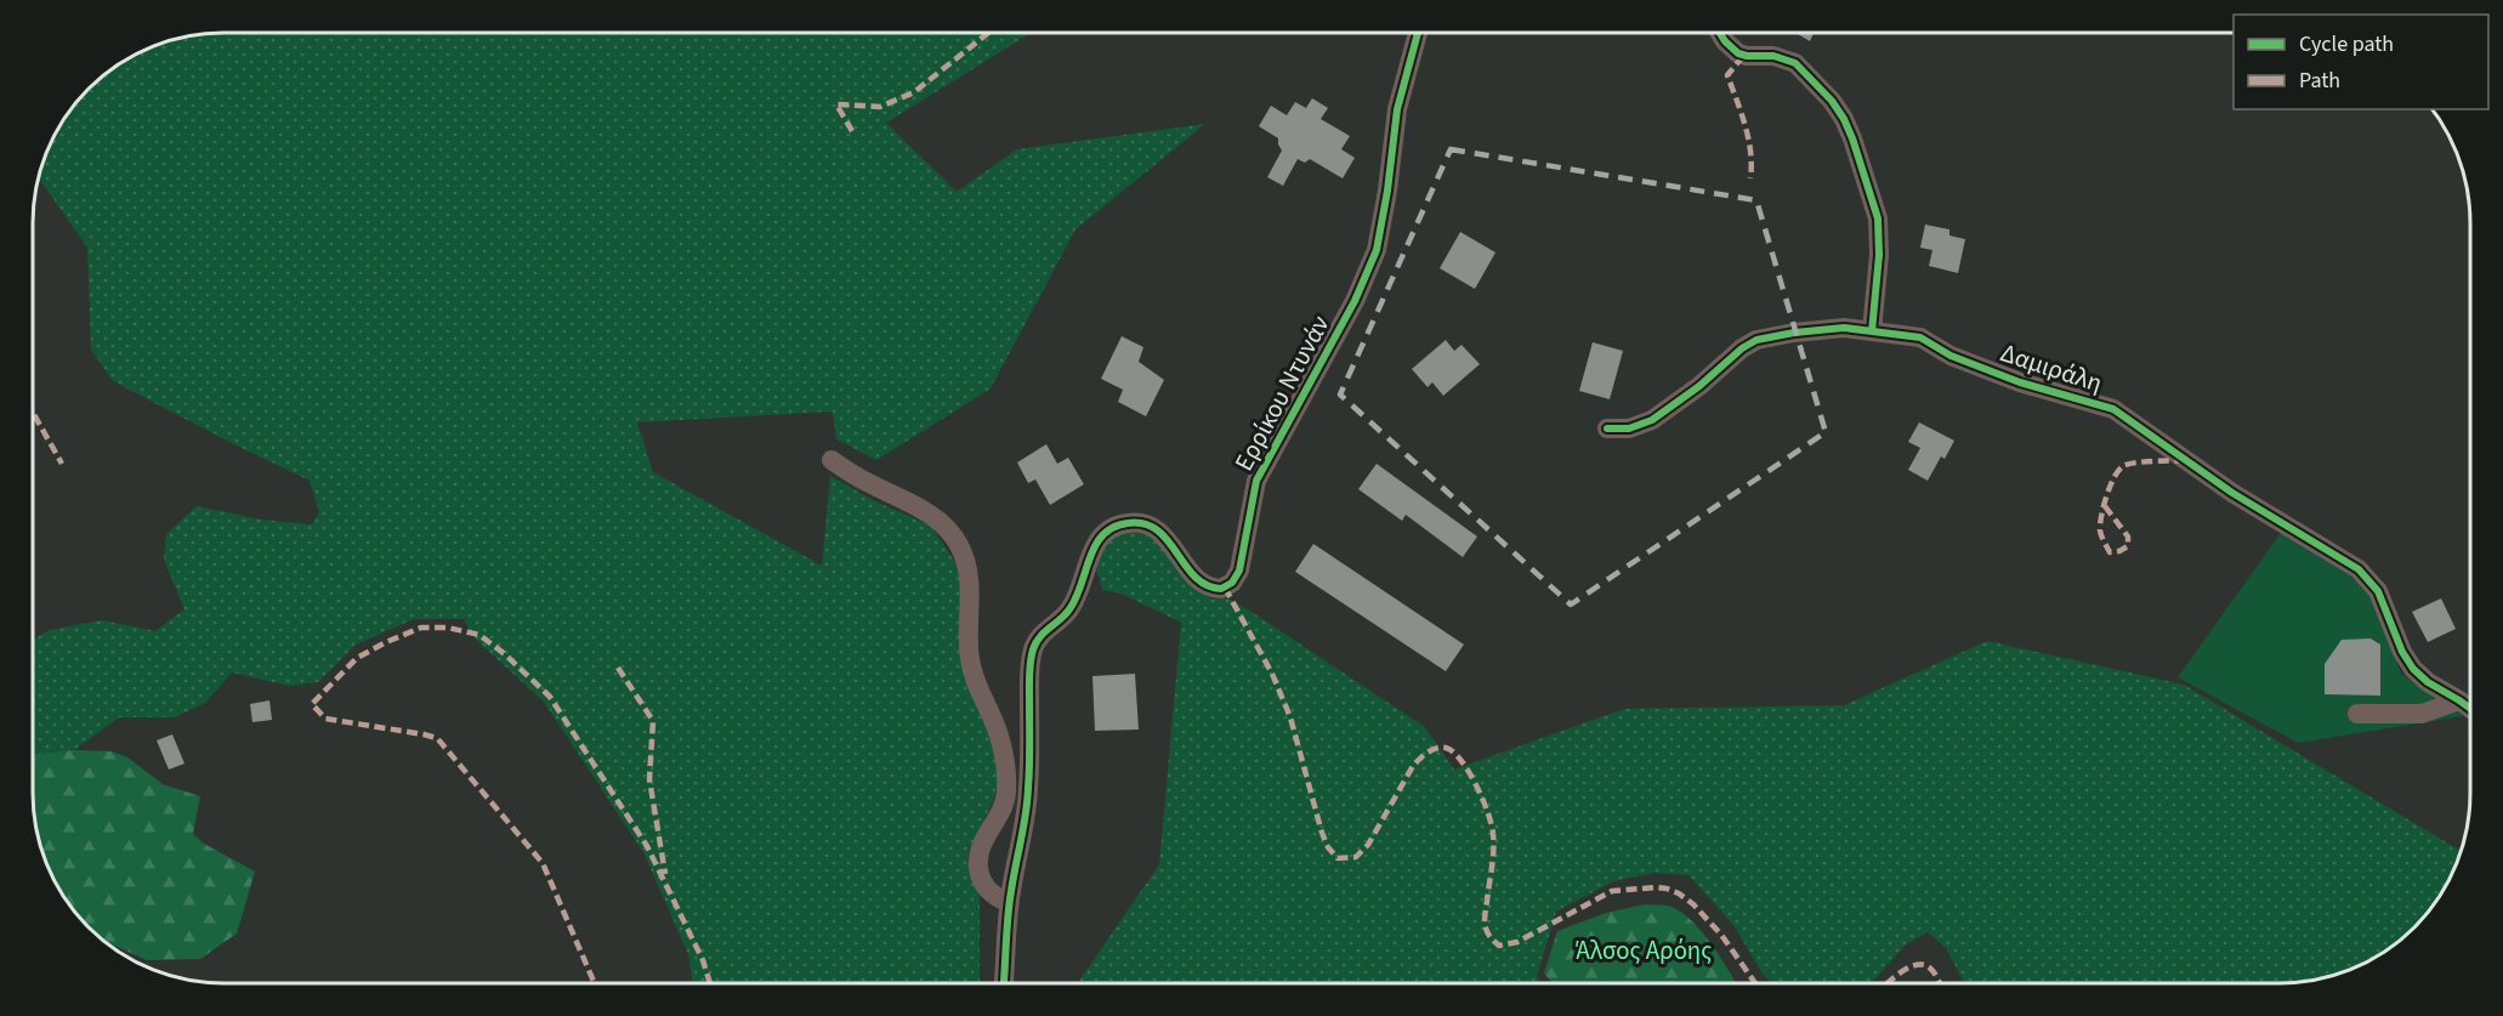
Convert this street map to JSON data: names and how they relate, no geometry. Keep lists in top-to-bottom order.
{
  "streets": {
    "street": ["Δαμιράλη", "Ερρίκου Ντυνάν"]
  },
  "parks": ["Άλσος Αρόης"],
  "legend": ["Cycle path", "Path"]
}
